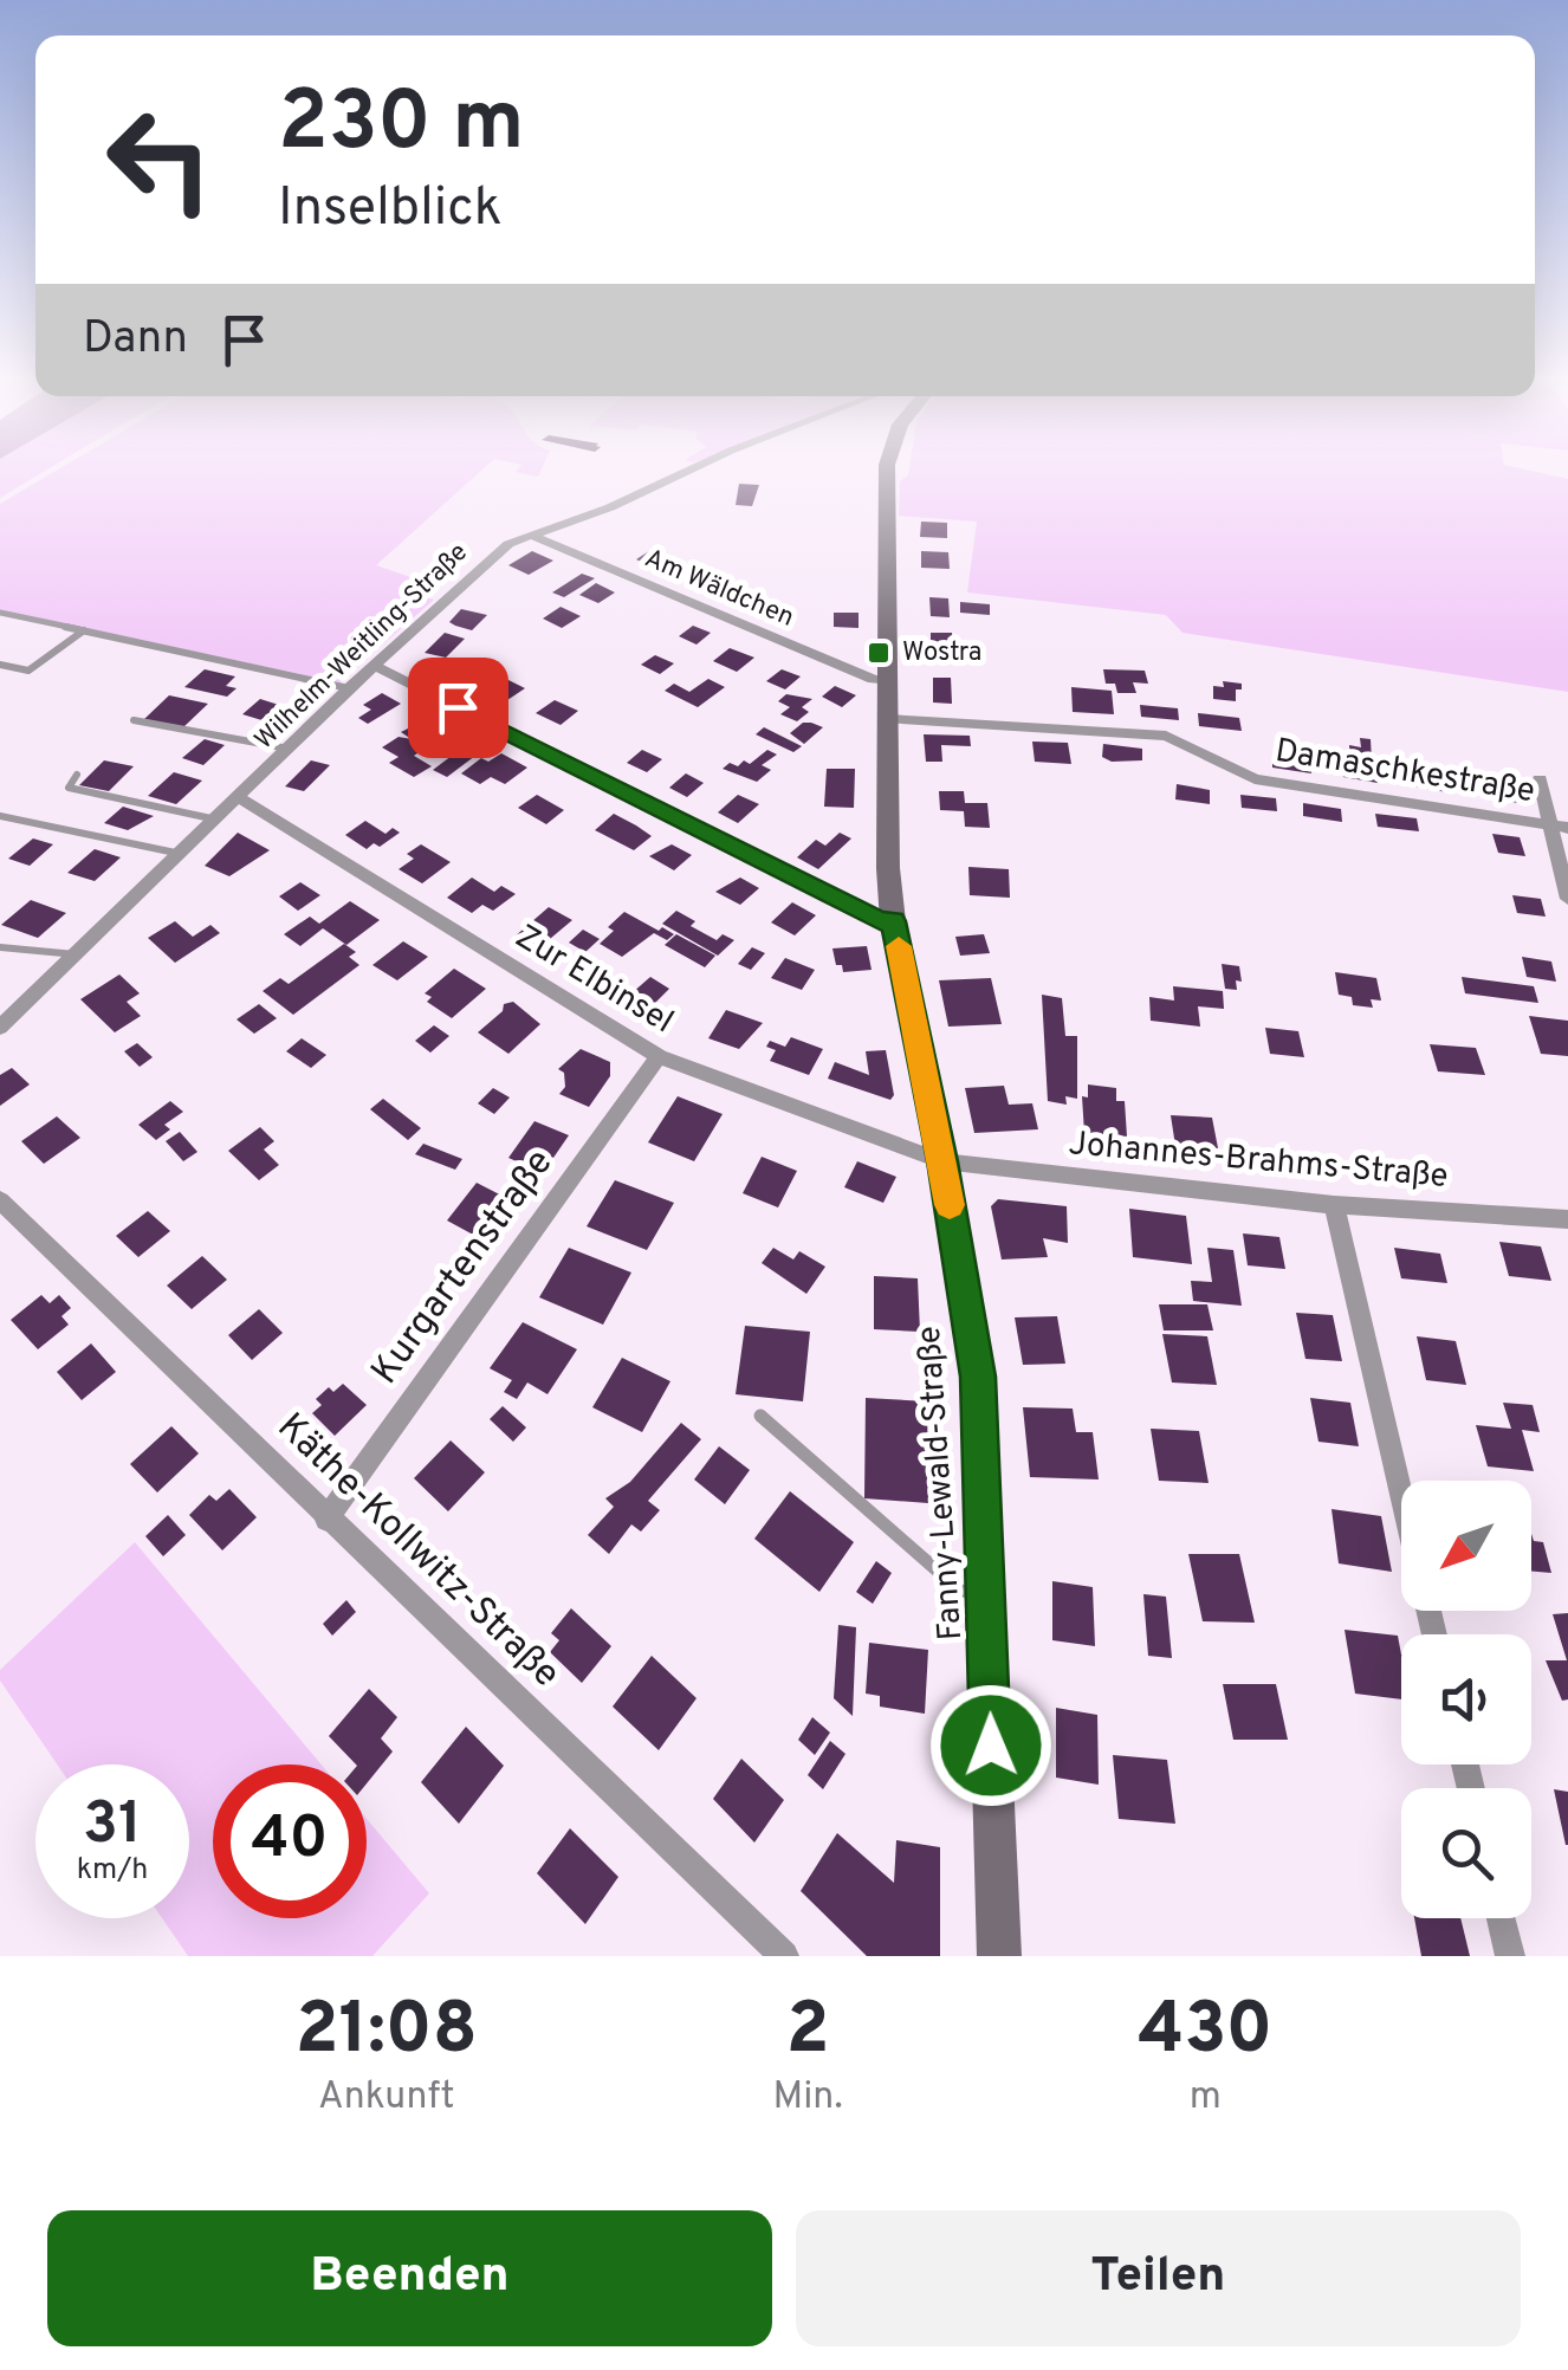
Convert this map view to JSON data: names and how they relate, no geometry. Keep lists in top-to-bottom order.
{
  "streets": {
    "street": [
      "Am Wäldchen",
      "Wilhelm-Weitling-Straße",
      "Damaschkestraße",
      "Zur Elbinsel",
      "Johannes-Brahms-Straße",
      "Kurgartenstraße",
      "Fanny-Lewald-Straße",
      "Käthe-Kollwitz-Straße"
    ]
  },
  "crossings": [
    ["Am Wäldchen", "Wilhelm-Weitling-Straße"],
    ["Am Wäldchen", "Fanny-Lewald-Straße"],
    ["Wilhelm-Weitling-Straße", "Zur Elbinsel"],
    ["Damaschkestraße", "Fanny-Lewald-Straße"],
    ["Zur Elbinsel", "Johannes-Brahms-Straße"],
    ["Zur Elbinsel", "Kurgartenstraße"],
    ["Zur Elbinsel", "Fanny-Lewald-Straße"],
    ["Johannes-Brahms-Straße", "Fanny-Lewald-Straße"],
    ["Kurgartenstraße", "Käthe-Kollwitz-Straße"]
  ],
  "places": {
    "transit": ["Wostra"]
  },
  "north": "bottom left",
  "page": {
    "turn": ["230 m", "Inselblick"],
    "then": "Dann",
    "speed": "31 km/h",
    "limit": "40",
    "eta": [
      "21:08",
      "Ankunft",
      "2",
      "Min.",
      "430",
      "m"
    ],
    "buttons": ["Beenden", "Teilen"]
  }
}
